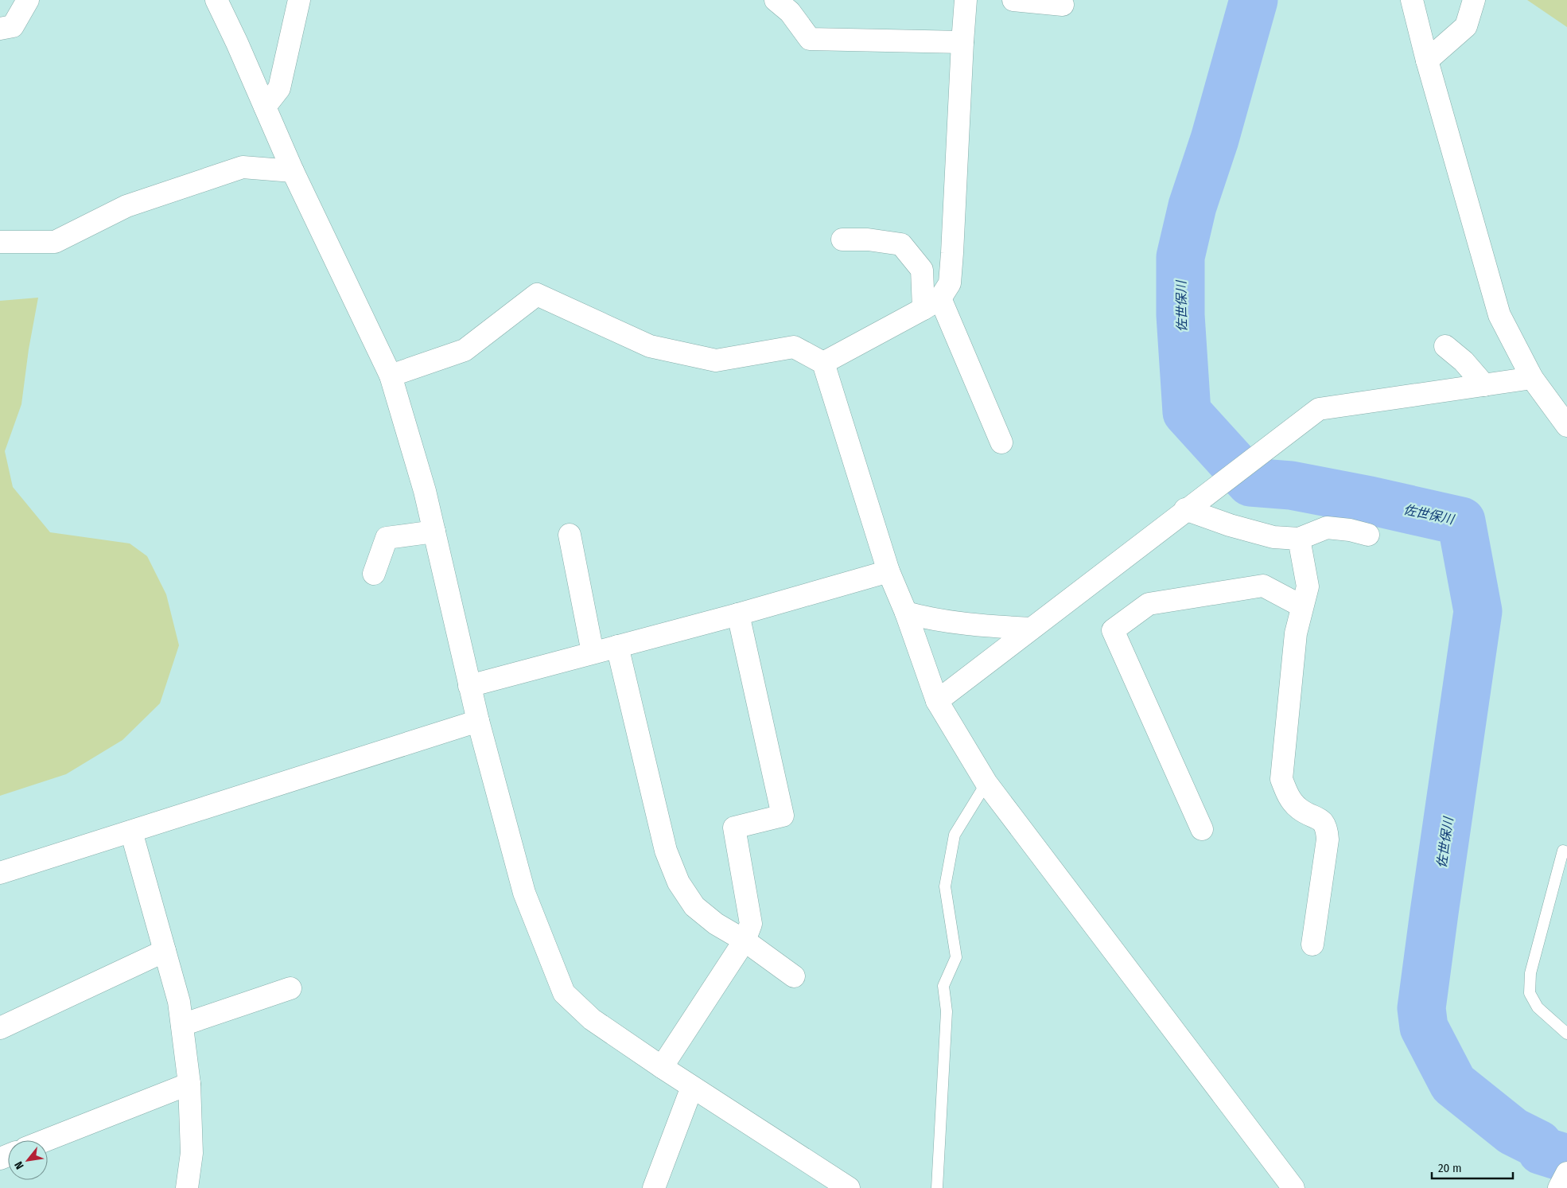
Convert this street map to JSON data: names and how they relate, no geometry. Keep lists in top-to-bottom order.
{
  "water": ["佐世保川"],
  "scale_bar": "20 m",
  "north": "bottom left"
}
